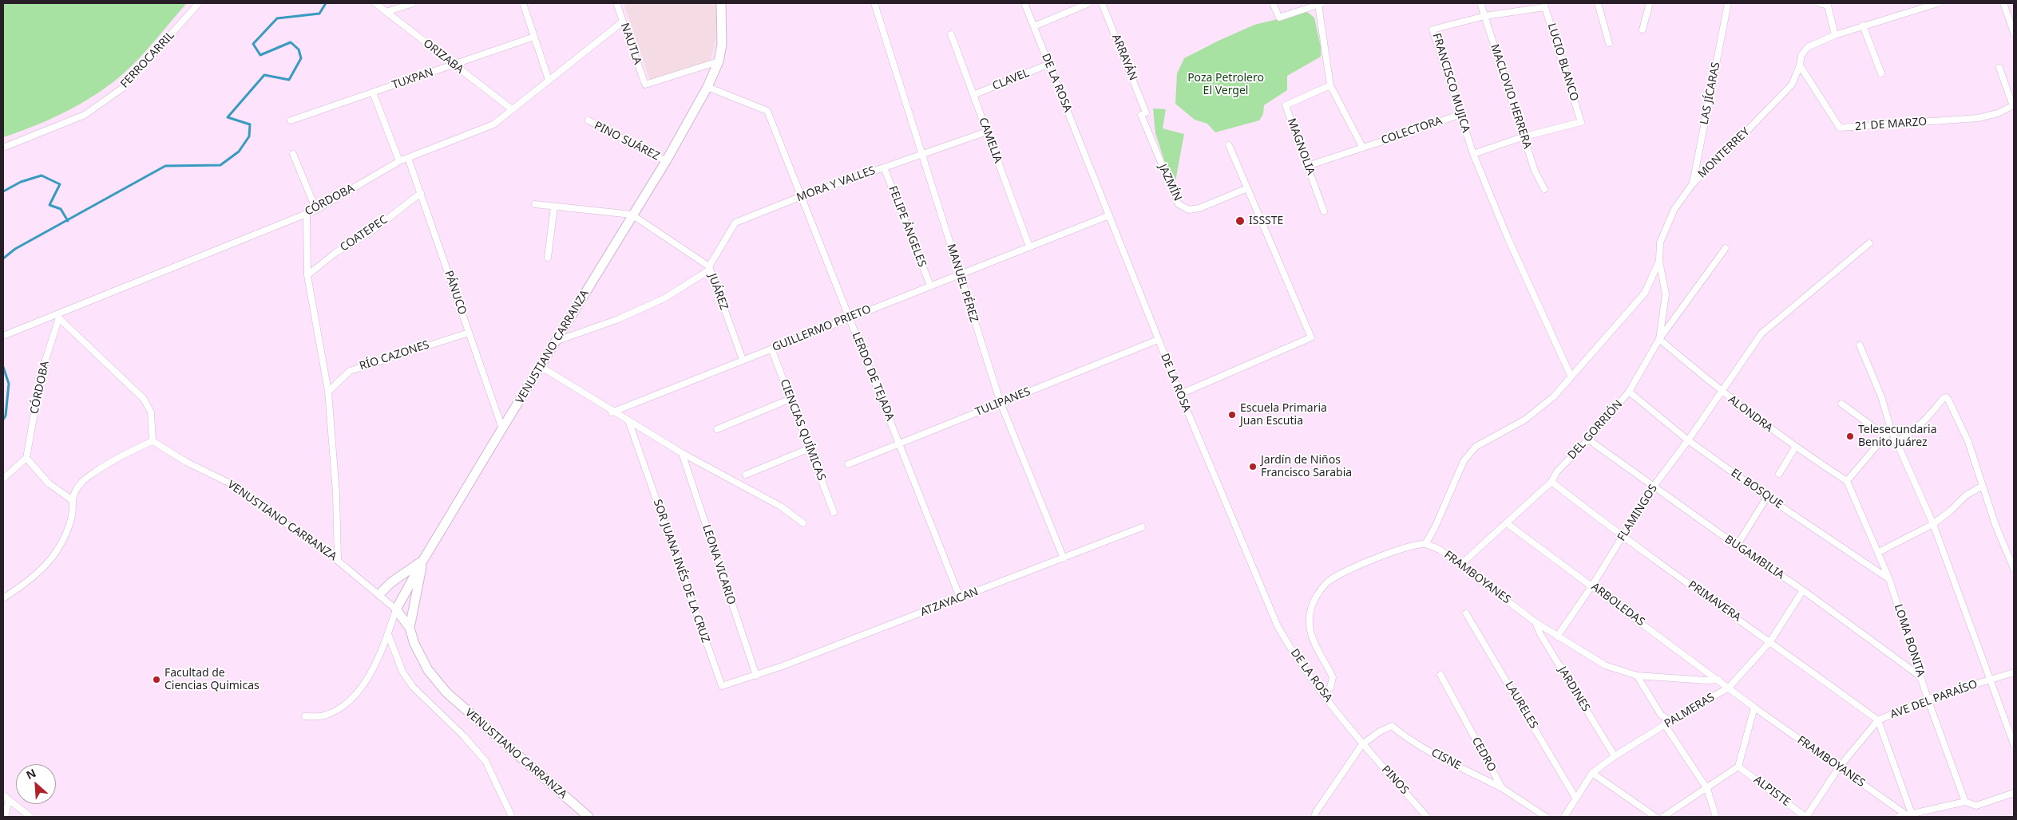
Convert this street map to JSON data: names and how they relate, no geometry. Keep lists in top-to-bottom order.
{
  "streets": {
    "main road": ["VENUSTIANO CARRANZA"],
    "street": [
      "NAUTLA",
      "ORIZABA",
      "ARRAYÁN",
      "FERROCARRIL",
      "LUCIO BLANCO",
      "TUXPAN",
      "CLAVEL",
      "DE LA ROSA",
      "FRANCISCO MUJICA",
      "LAS JÍCARAS",
      "MACLOVIO HERRERA",
      "21 DE MARZO",
      "COLECTORA",
      "CAMELIA",
      "PINO SUÁREZ",
      "MAGNOLIA",
      "MONTERREY",
      "JAZMÍN",
      "MORA Y VALLES",
      "CÓRDOBA",
      "FELIPE ÁNGELES",
      "COATEPEC",
      "MANUEL PÉREZ",
      "JUÁREZ",
      "PÁNUCO",
      "GUILLERMO PRIETO",
      "RÍO CAZONES",
      "LERDO DE TEJADA",
      "TULIPANES",
      "ALONDRA",
      "CIENCIAS QUÍMICAS",
      "DEL GORRIÓN",
      "EL BOSQUE",
      "FLAMINGOS",
      "BUGAMBILIA",
      "LEONA VICARIO",
      "SOR JUANA INÉS DE LA CRUZ",
      "FRAMBOYANES",
      "PRIMAVERA",
      "ATZAYACAN",
      "ARBOLEDAS",
      "LOMA BONITA",
      "JARDINES",
      "AVE DEL PARAÍSO",
      "LAURELES",
      "PALMERAS",
      "CEDRO",
      "CISNE",
      "PINOS",
      "ALPISTE"
    ]
  },
  "crossings": [
    ["NAUTLA", "CÓRDOBA"],
    ["NAUTLA", "VENUSTIANO CARRANZA"],
    ["ORIZABA", "TUXPAN"],
    ["ORIZABA", "CÓRDOBA"],
    ["ARRAYÁN", "JAZMÍN"],
    ["LUCIO BLANCO", "FRANCISCO MUJICA"],
    ["LUCIO BLANCO", "MACLOVIO HERRERA"],
    ["CLAVEL", "DE LA ROSA"],
    ["CLAVEL", "CAMELIA"],
    ["DE LA ROSA", "GUILLERMO PRIETO"],
    ["DE LA ROSA", "TULIPANES"],
    ["DE LA ROSA", "CISNE"],
    ["DE LA ROSA", "PINOS"],
    ["FRANCISCO MUJICA", "MACLOVIO HERRERA"],
    ["FRANCISCO MUJICA", "COLECTORA"],
    ["FRANCISCO MUJICA", "MONTERREY"],
    ["LAS JÍCARAS", "MONTERREY"],
    ["21 DE MARZO", "MONTERREY"],
    ["COLECTORA", "MAGNOLIA"],
    ["CAMELIA", "MORA Y VALLES"],
    ["CAMELIA", "GUILLERMO PRIETO"],
    ["PINO SUÁREZ", "VENUSTIANO CARRANZA"],
    ["MONTERREY", "DEL GORRIÓN"],
    ["MONTERREY", "FRAMBOYANES"],
    ["MORA Y VALLES", "FELIPE ÁNGELES"],
    ["MORA Y VALLES", "MANUEL PÉREZ"],
    ["MORA Y VALLES", "JUÁREZ"],
    ["MORA Y VALLES", "LERDO DE TEJADA"],
    ["CÓRDOBA", "PÁNUCO"],
    ["FELIPE ÁNGELES", "GUILLERMO PRIETO"],
    ["COATEPEC", "PÁNUCO"],
    ["MANUEL PÉREZ", "GUILLERMO PRIETO"],
    ["MANUEL PÉREZ", "TULIPANES"],
    ["MANUEL PÉREZ", "ATZAYACAN"],
    ["JUÁREZ", "GUILLERMO PRIETO"],
    ["JUÁREZ", "VENUSTIANO CARRANZA"],
    ["PÁNUCO", "VENUSTIANO CARRANZA"],
    ["PÁNUCO", "RÍO CAZONES"],
    ["GUILLERMO PRIETO", "LERDO DE TEJADA"],
    ["GUILLERMO PRIETO", "CIENCIAS QUÍMICAS"],
    ["VENUSTIANO CARRANZA", "LERDO DE TEJADA"],
    ["LERDO DE TEJADA", "TULIPANES"],
    ["ALONDRA", "DEL GORRIÓN"],
    ["ALONDRA", "FLAMINGOS"],
    ["ALONDRA", "LOMA BONITA"],
    ["DEL GORRIÓN", "EL BOSQUE"],
    ["DEL GORRIÓN", "BUGAMBILIA"],
    ["DEL GORRIÓN", "FRAMBOYANES"],
    ["DEL GORRIÓN", "PRIMAVERA"],
    ["DEL GORRIÓN", "ARBOLEDAS"],
    ["EL BOSQUE", "FLAMINGOS"],
    ["EL BOSQUE", "LOMA BONITA"],
    ["FLAMINGOS", "BUGAMBILIA"],
    ["FLAMINGOS", "FRAMBOYANES"],
    ["FLAMINGOS", "PRIMAVERA"],
    ["FLAMINGOS", "ARBOLEDAS"],
    ["BUGAMBILIA", "LOMA BONITA"],
    ["BUGAMBILIA", "PALMERAS"],
    ["LEONA VICARIO", "SOR JUANA INÉS DE LA CRUZ"],
    ["LEONA VICARIO", "ATZAYACAN"],
    ["SOR JUANA INÉS DE LA CRUZ", "ATZAYACAN"],
    ["FRAMBOYANES", "ARBOLEDAS"],
    ["FRAMBOYANES", "JARDINES"],
    ["FRAMBOYANES", "AVE DEL PARAÍSO"],
    ["FRAMBOYANES", "PALMERAS"],
    ["PRIMAVERA", "AVE DEL PARAÍSO"],
    ["PRIMAVERA", "PALMERAS"],
    ["ARBOLEDAS", "PALMERAS"],
    ["LOMA BONITA", "AVE DEL PARAÍSO"],
    ["JARDINES", "PALMERAS"],
    ["AVE DEL PARAÍSO", "ALPISTE"],
    ["LAURELES", "PALMERAS"],
    ["CEDRO", "CISNE"],
    ["CISNE", "PINOS"]
  ],
  "parks": ["Poza Petrolero El Vergel"],
  "places": [
    "ISSSTE",
    "Escuela Primaria Juan Escutia",
    "Telesecundaria Benito Juárez",
    "Jardín de Niños Francisco Sarabia",
    "Facultad de Ciencias Quimicas"
  ],
  "north": "top left"
}
